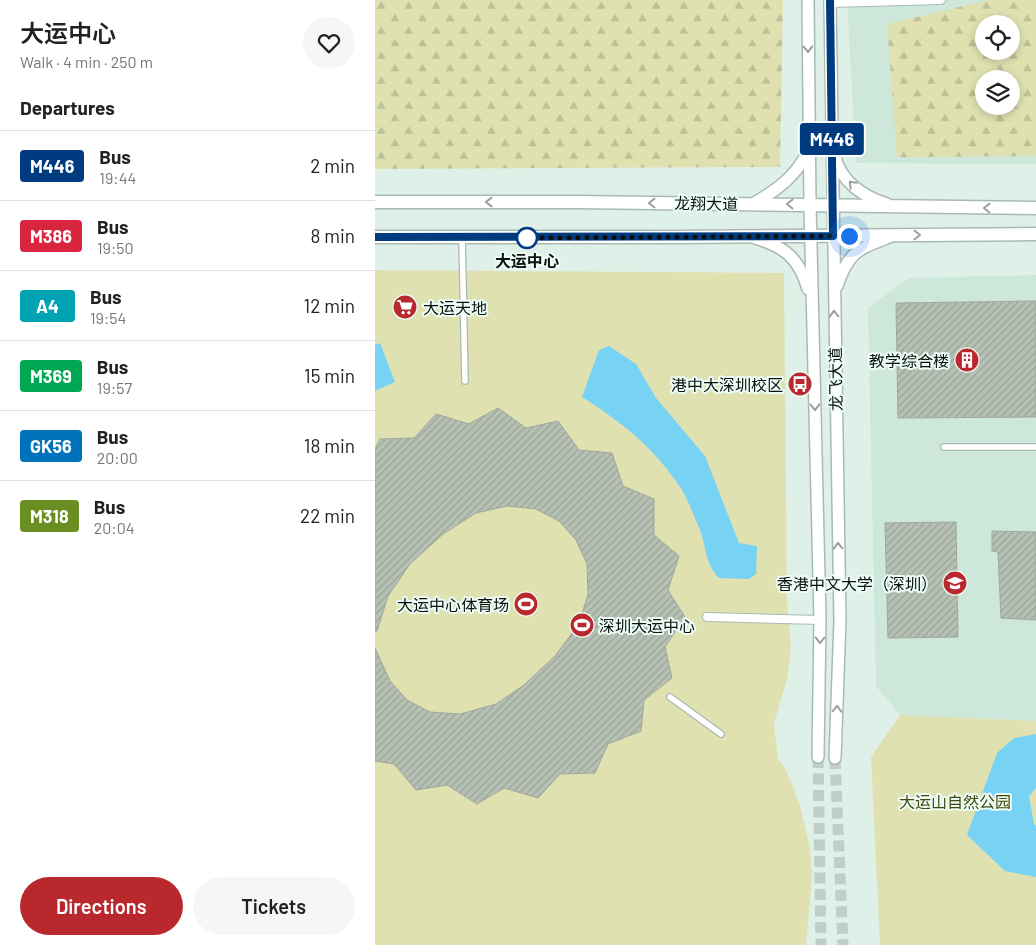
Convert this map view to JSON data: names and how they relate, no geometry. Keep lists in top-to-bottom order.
{
  "streets": {
    "main road": ["龙翔大道", "龙飞大道"]
  },
  "crossings": [
    ["龙翔大道", "龙飞大道"]
  ],
  "parks": ["大运山自然公园"],
  "places": {
    "other": ["大运中心"],
    "supermarket": ["大运天地"],
    "building": ["教学综合楼"],
    "bus stop": ["港中大深圳校区"],
    "school or university": ["香港中文大学（深圳）"],
    "sports": ["大运中心体育场", "深圳大运中心"]
  },
  "lines": ["bus line M446"],
  "page": {
    "heading": [
      ["大运中心", "Walk · 4 min · 250 m"],
      "Departures"
    ],
    "on_map": "M446",
    "list": [
      {
        "mark": "M446",
        "name": "Bus",
        "note": "19:44",
        "value": "2 min"
      },
      {
        "mark": "M386",
        "name": "Bus",
        "note": "19:50",
        "value": "8 min"
      },
      {
        "mark": "A4",
        "name": "Bus",
        "note": "19:54",
        "value": "12 min"
      },
      {
        "mark": "M369",
        "name": "Bus",
        "note": "19:57",
        "value": "15 min"
      },
      {
        "mark": "GK56",
        "name": "Bus",
        "note": "20:00",
        "value": "18 min"
      },
      {
        "mark": "M318",
        "name": "Bus",
        "note": "20:04",
        "value": "22 min"
      }
    ],
    "buttons": ["Directions", "Tickets"]
  }
}
